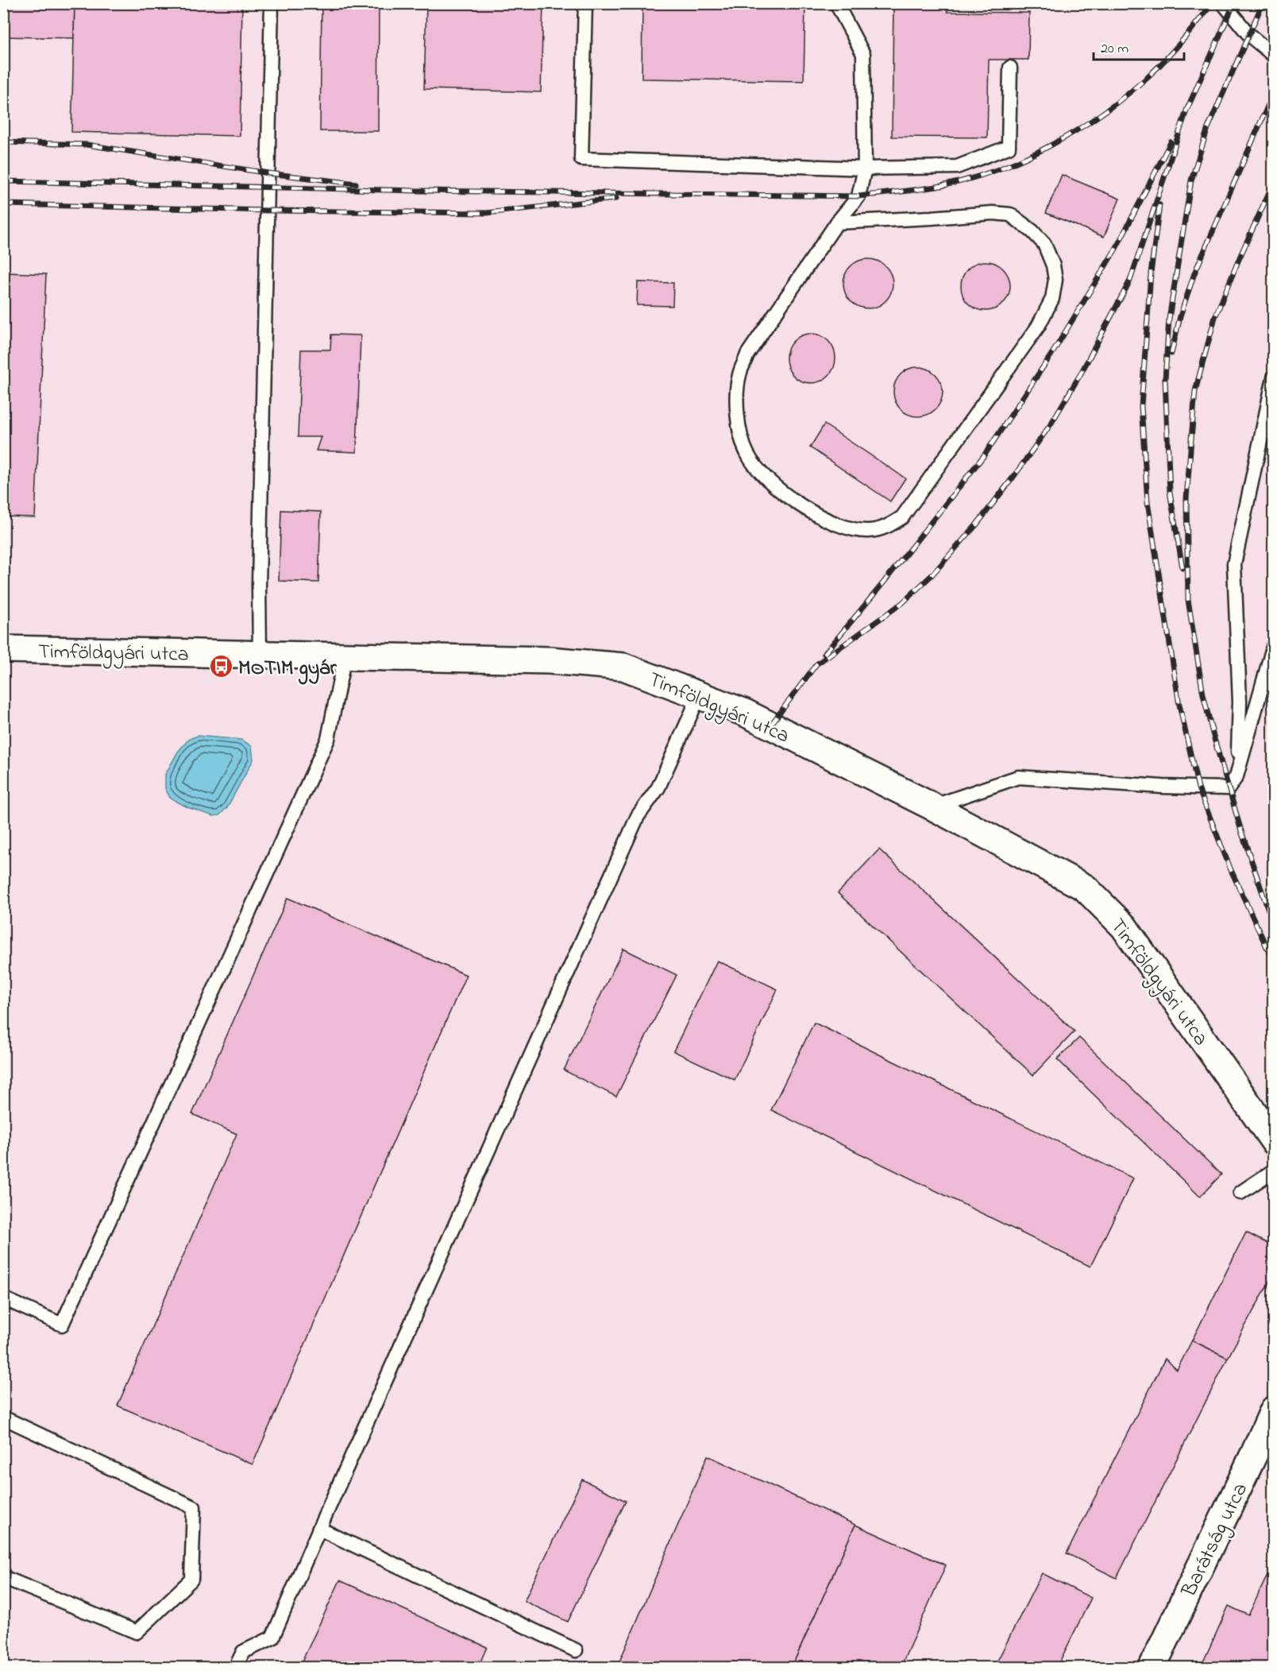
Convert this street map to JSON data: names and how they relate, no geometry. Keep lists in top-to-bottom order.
{
  "streets": {
    "street": ["Timföldgyári utca", "Barátság utca"]
  },
  "places": {
    "bus stop": ["MOTIM gyár"]
  },
  "scale_bar": "20 m"
}
